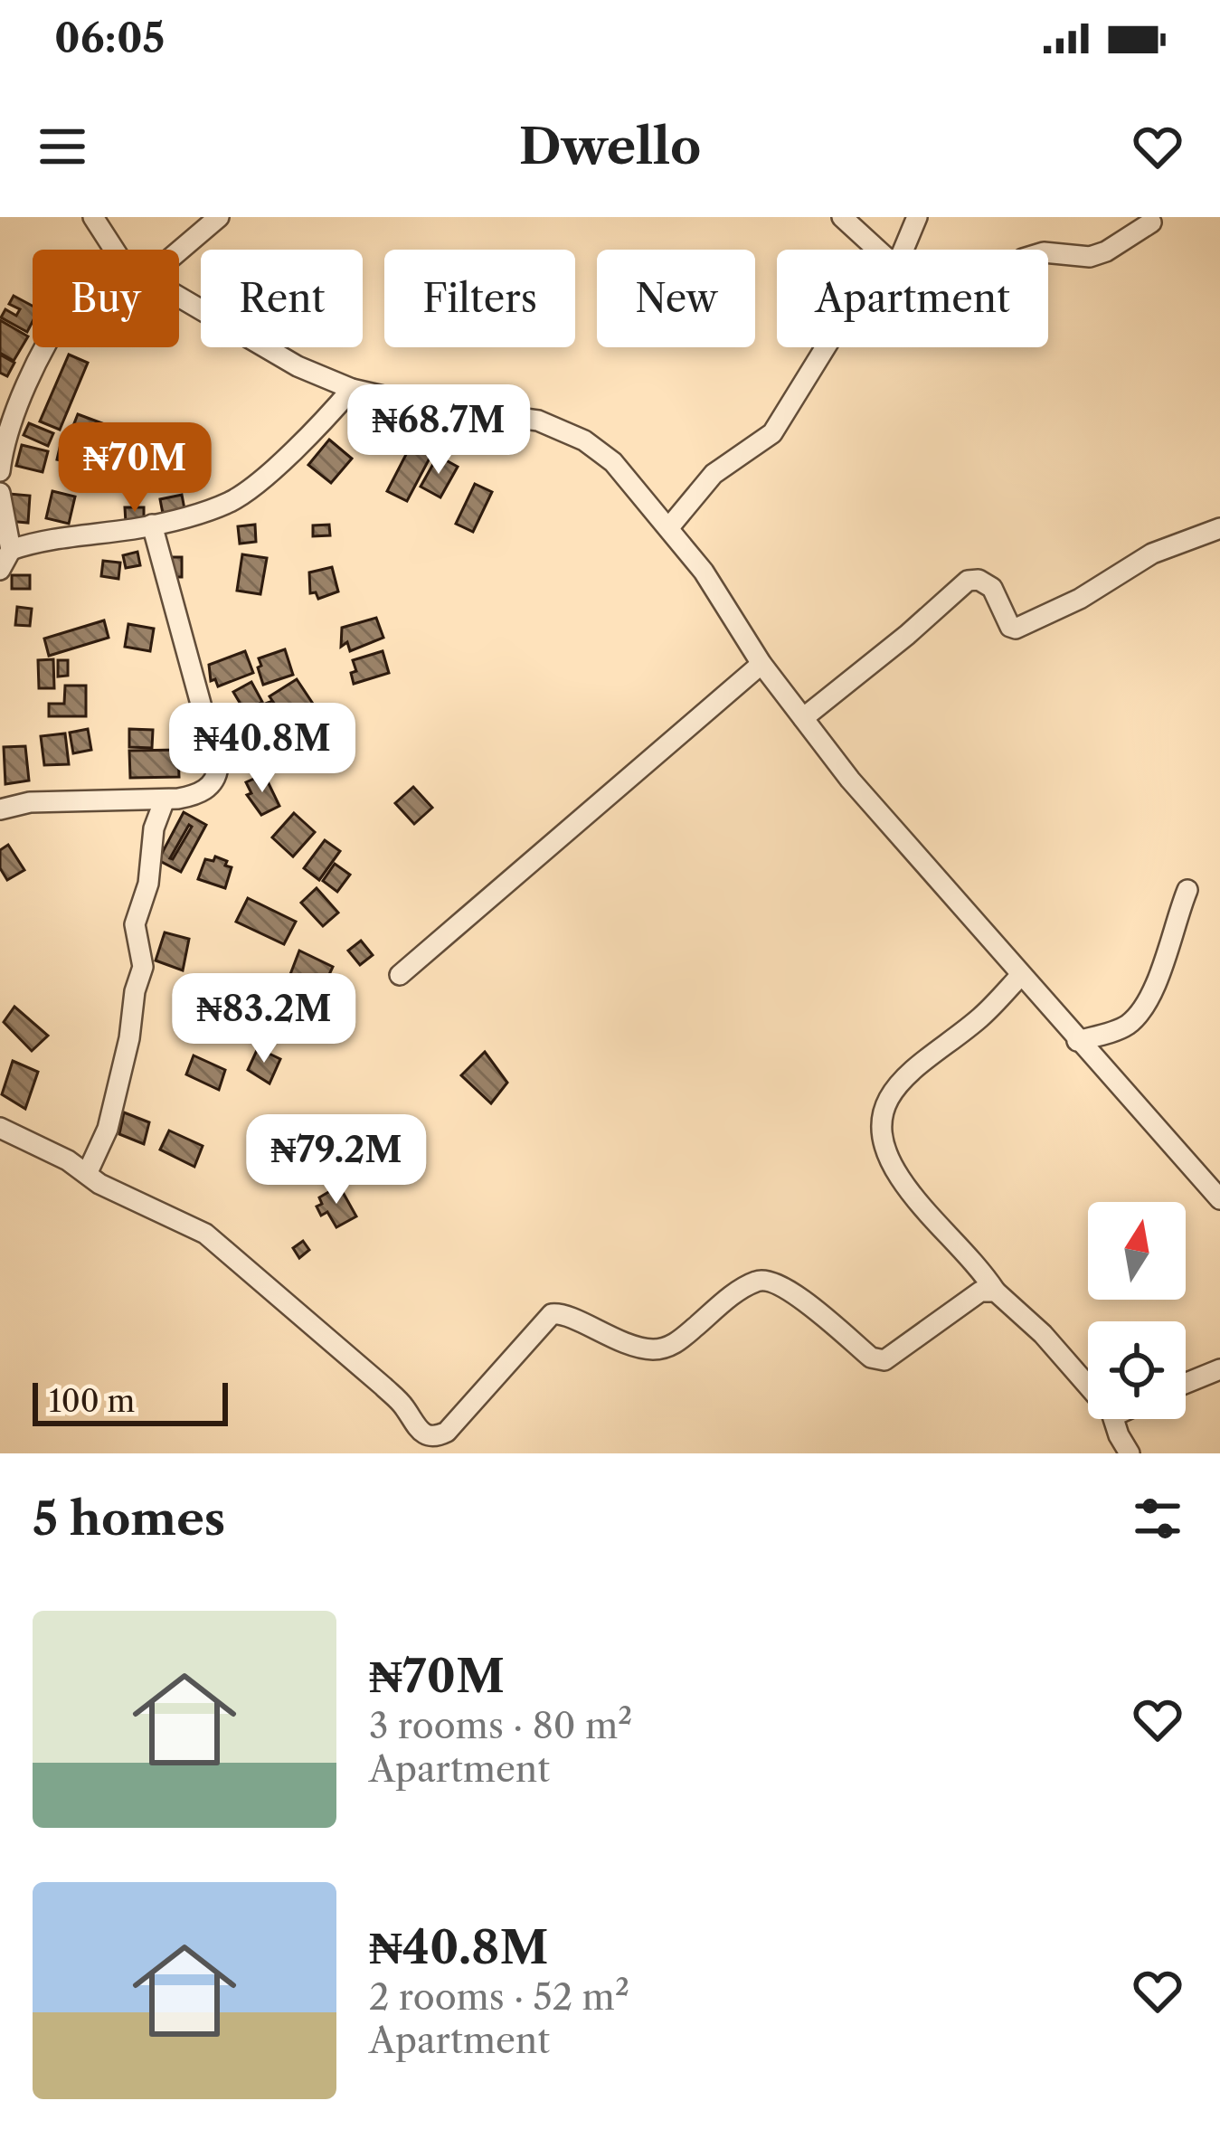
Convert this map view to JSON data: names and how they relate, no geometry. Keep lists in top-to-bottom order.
{
  "scale_bar": "100 m",
  "north": "top",
  "page": {
    "status": "06:05",
    "header": "Dwello",
    "chip": [
      "Buy",
      "Rent",
      "Filters",
      "New",
      "Apartment"
    ],
    "price": [
      "₦68.7M",
      "₦70M",
      "₦40.8M",
      "₦83.2M",
      "₦79.2M"
    ],
    "scale": "100 m",
    "heading": "5 homes",
    "list": [
      {
        "name": "₦70M",
        "note": "3 rooms · 80 m² · Apartment"
      },
      {
        "name": "₦40.8M",
        "note": "2 rooms · 52 m² · Apartment"
      }
    ]
  }
}
